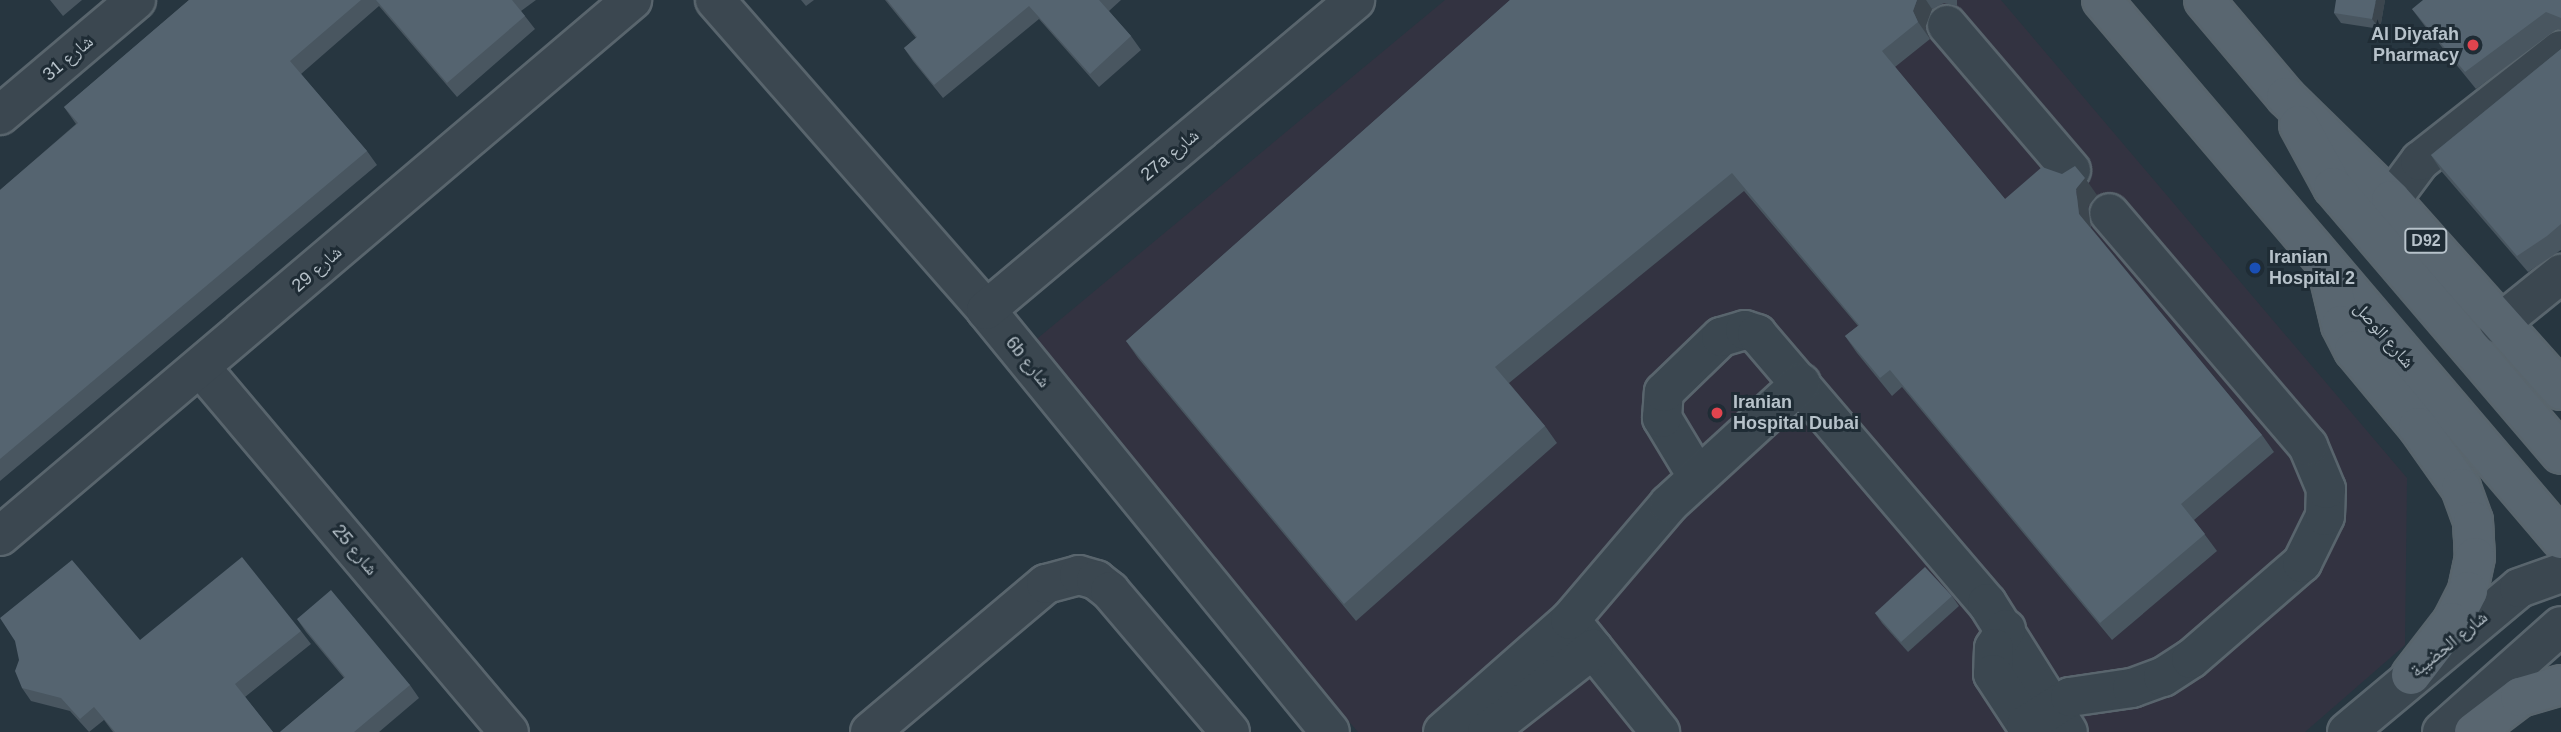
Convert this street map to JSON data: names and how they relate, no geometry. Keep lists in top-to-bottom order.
{
  "streets": {
    "main road": ["D92", "شارع الوصل"],
    "street": [
      "شارع 31",
      "27a شارع",
      "شارع 29",
      "6b شارع",
      "شارع 25",
      "شارع الحضيبة"
    ]
  },
  "crossings": [
    ["27a شارع", "6b شارع"],
    ["شارع 29", "شارع 25"]
  ],
  "places": ["Al Diyafah Pharmacy", "Iranian Hospital 2", "Iranian Hospital Dubai"]
}
